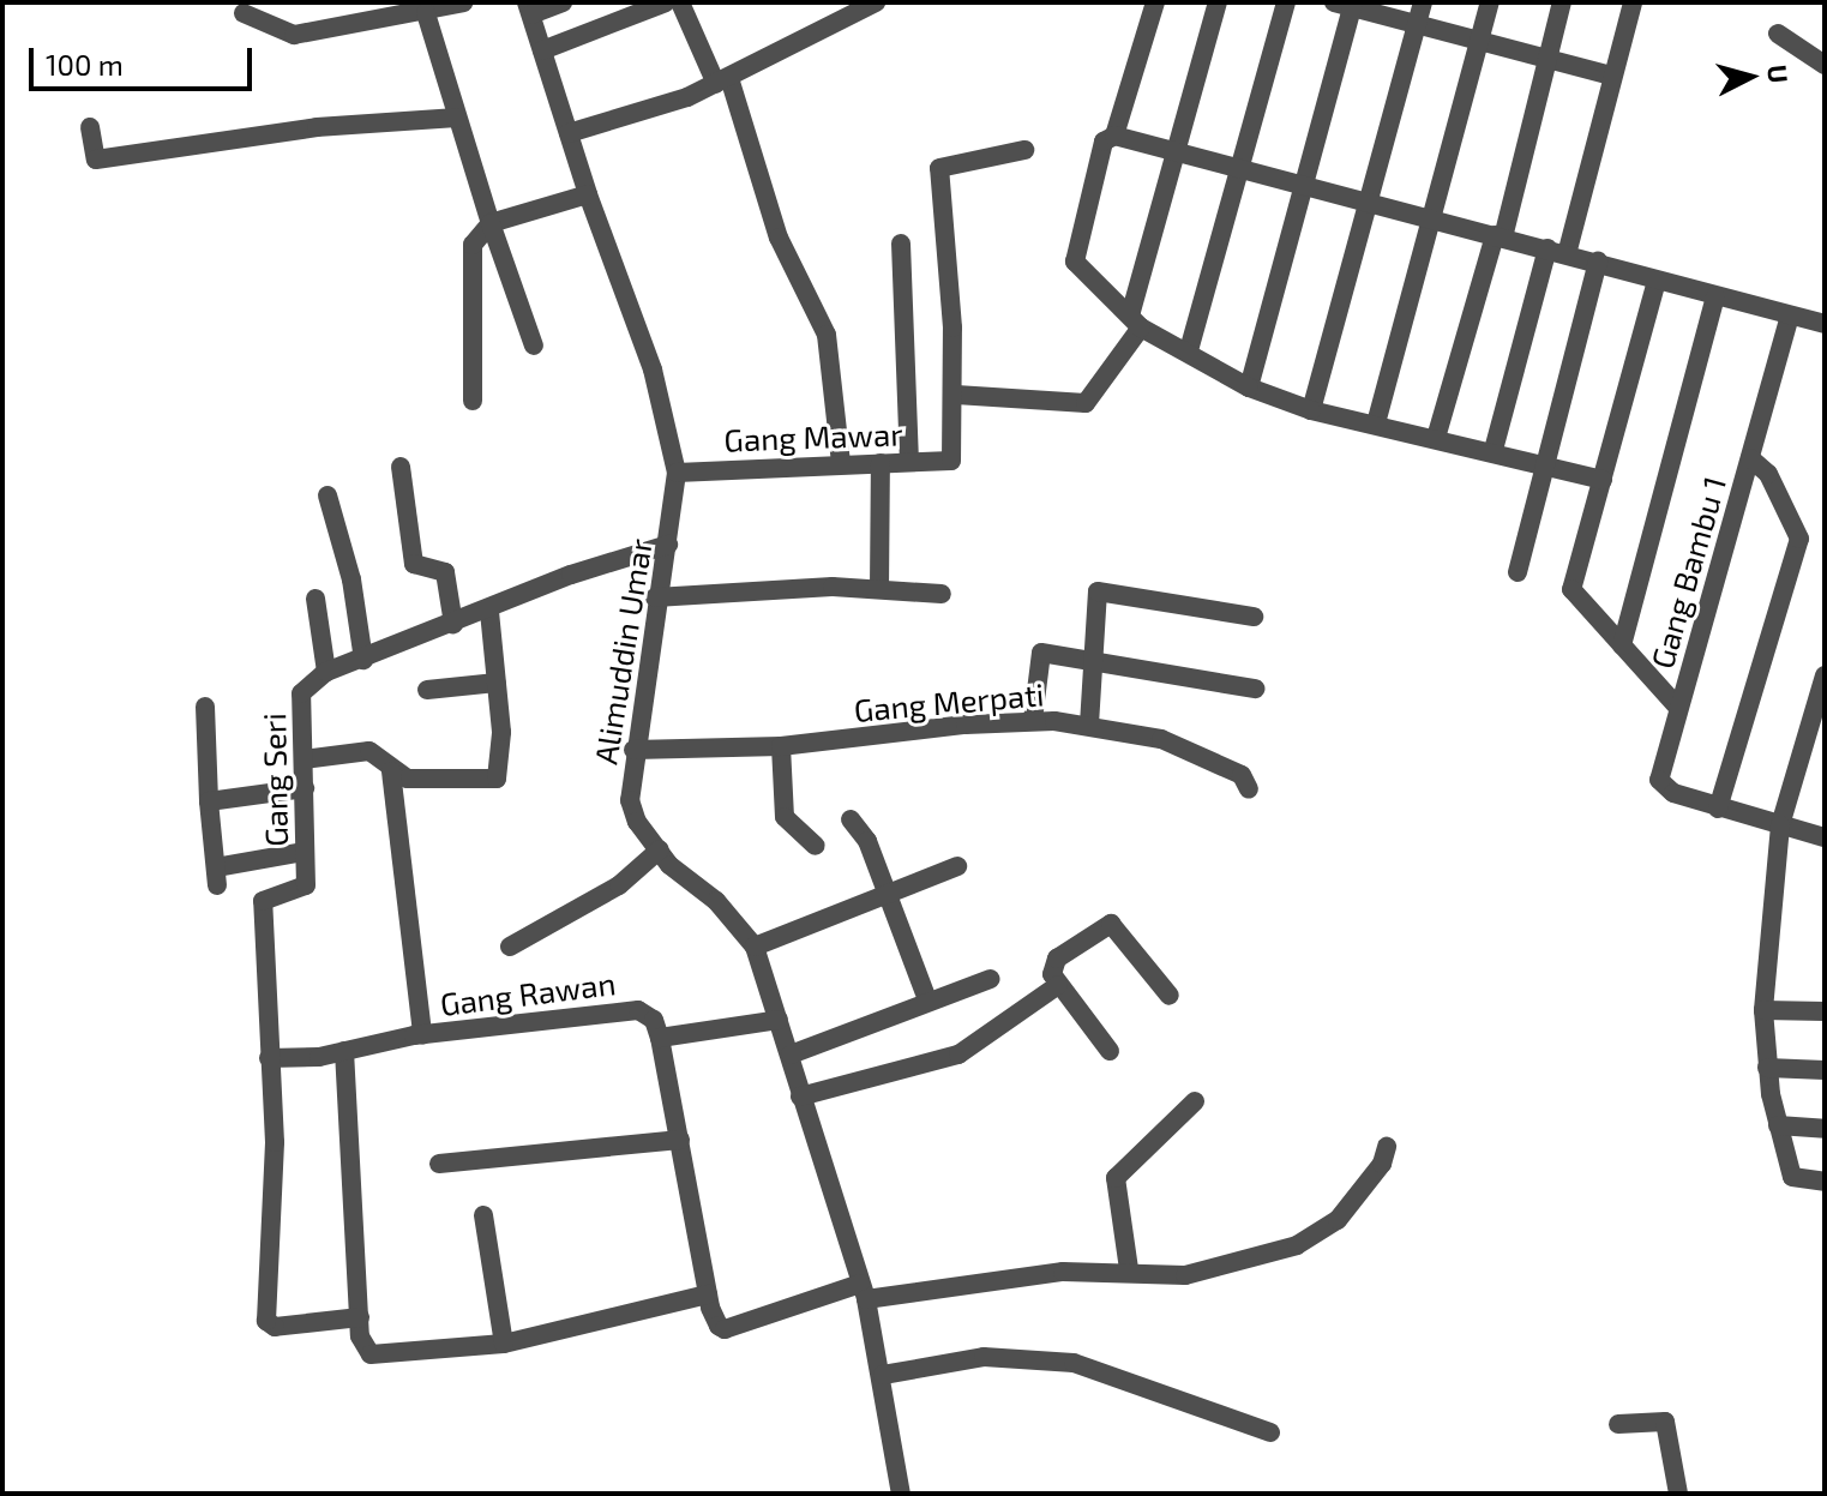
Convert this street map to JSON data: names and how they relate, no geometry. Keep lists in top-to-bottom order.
{
  "streets": {
    "street": [
      "Gang Mawar",
      "Gang Bambu 1",
      "Alimuddin Umar",
      "Gang Merpati",
      "Gang Seri",
      "Gang Rawan"
    ]
  },
  "crossings": [
    ["Gang Mawar", "Alimuddin Umar"],
    ["Alimuddin Umar", "Gang Merpati"],
    ["Gang Seri", "Gang Rawan"]
  ],
  "scale_bar": "100 m",
  "north": "right"
}
